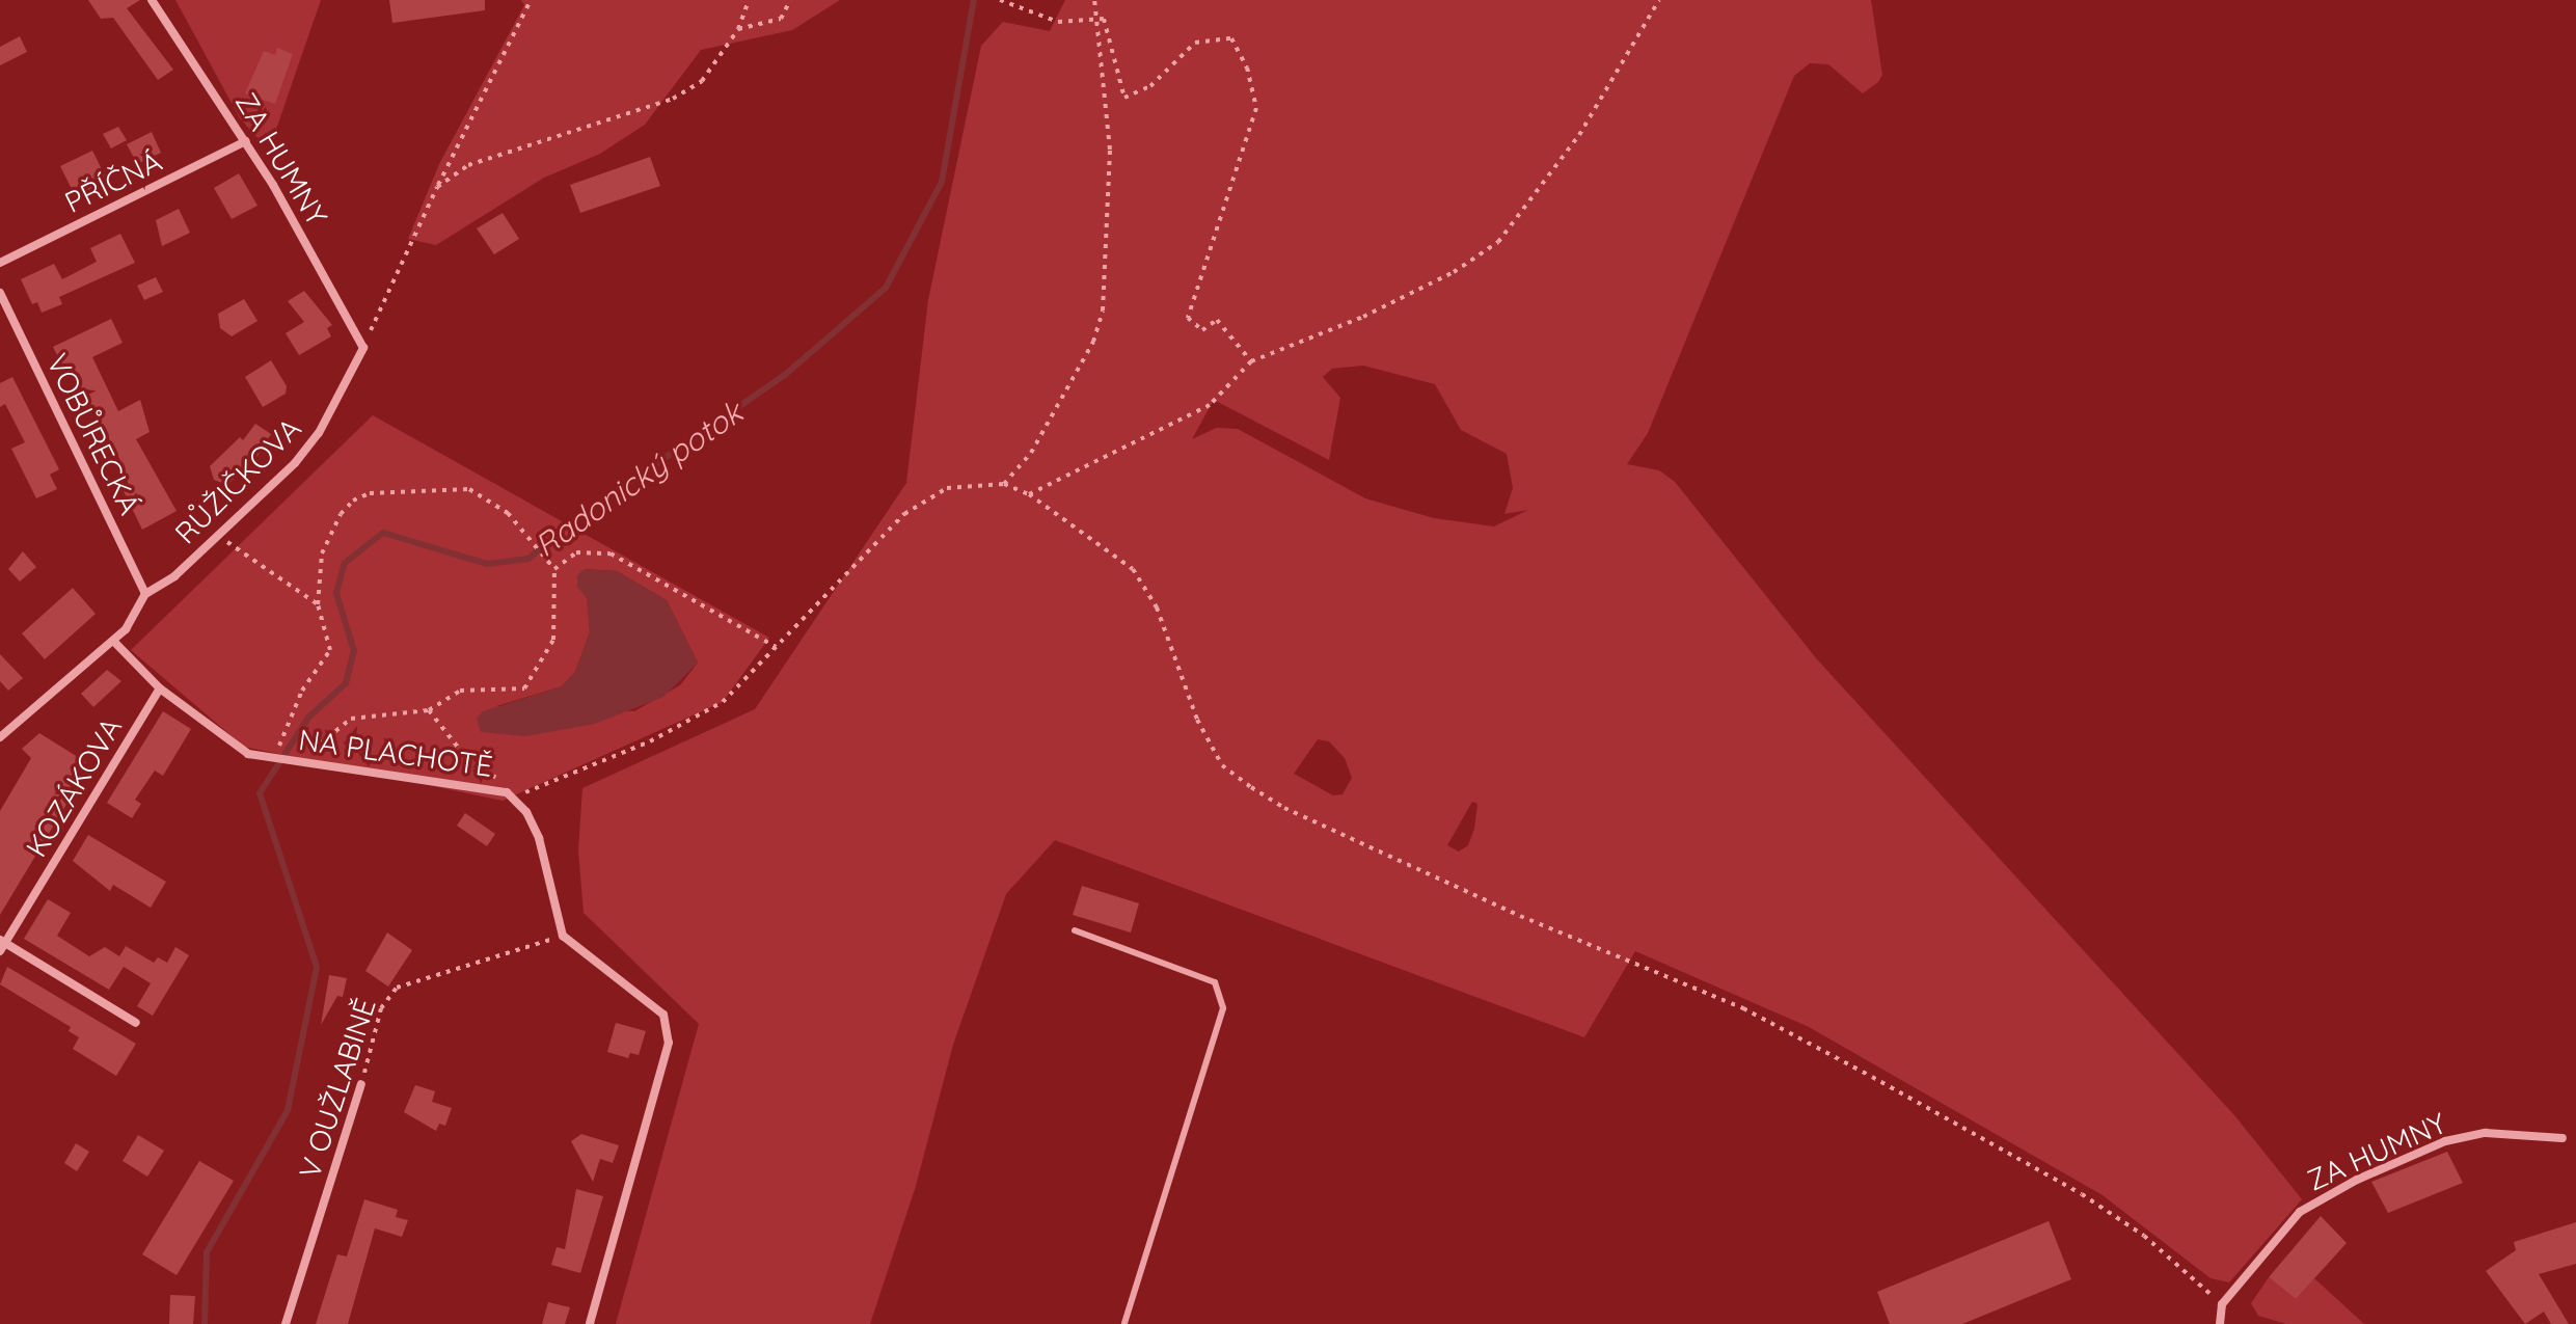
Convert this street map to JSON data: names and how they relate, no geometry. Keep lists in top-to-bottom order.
{
  "streets": {
    "street": [
      "ZA HUMNY",
      "PŘÍČNÁ",
      "VOBŮRECKÁ",
      "RŮŽIČKOVA",
      "NA PLACHOTĚ",
      "KOZÁKOVA",
      "V OUŽLABINĚ"
    ]
  },
  "crossings": [
    ["ZA HUMNY", "PŘÍČNÁ"],
    ["ZA HUMNY", "RŮŽIČKOVA"],
    ["VOBŮRECKÁ", "RŮŽIČKOVA"],
    ["RŮŽIČKOVA", "NA PLACHOTĚ"],
    ["NA PLACHOTĚ", "KOZÁKOVA"],
    ["NA PLACHOTĚ", "V OUŽLABINĚ"]
  ],
  "water": ["Radonický potok"]
}
